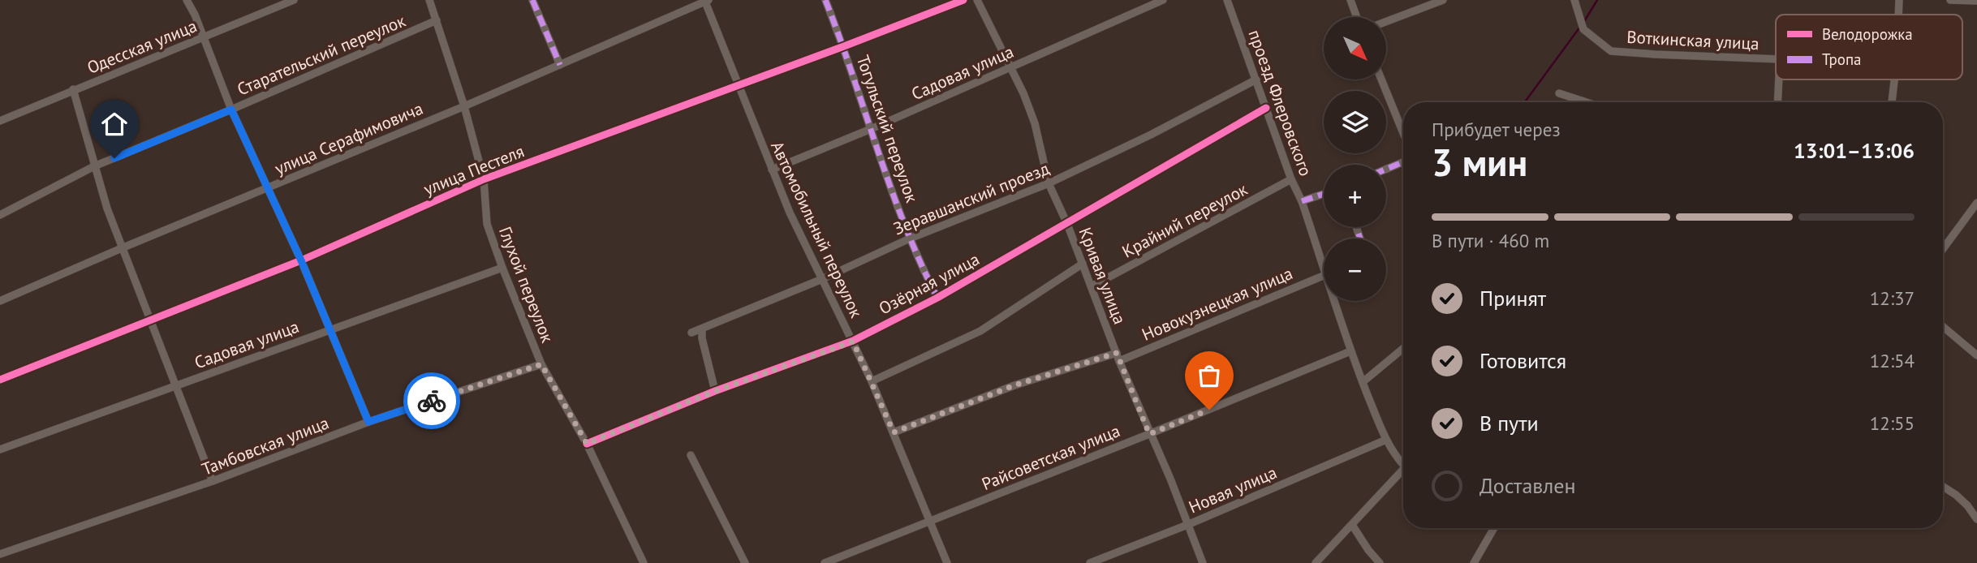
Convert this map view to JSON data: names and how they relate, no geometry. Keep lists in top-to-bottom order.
{
  "streets": {
    "street": [
      "Воткинская улица",
      "Одесская улица",
      "Старательский переулок",
      "Садовая улица",
      "проезд Флеровского",
      "Тогульский переулок",
      "улица Серафимовича",
      "улица Пестеля",
      "Зеравшанский проезд",
      "Крайний переулок",
      "Автомобильный переулок",
      "Кривая улица",
      "Озёрная улица",
      "Глухой переулок",
      "Новокузнецкая улица",
      "Тамбовская улица",
      "Райсоветская улица",
      "Новая улица"
    ]
  },
  "crossings": [
    ["Старательский переулок", "Глухой переулок"],
    ["Садовая улица", "Тогульский переулок"],
    ["Садовая улица", "Автомобильный переулок"],
    ["Садовая улица", "Кривая улица"],
    ["Садовая улица", "Глухой переулок"],
    ["проезд Флеровского", "Зеравшанский проезд"],
    ["проезд Флеровского", "Крайний переулок"],
    ["проезд Флеровского", "Озёрная улица"],
    ["проезд Флеровского", "Райсоветская улица"],
    ["проезд Флеровского", "Новая улица"],
    ["Тогульский переулок", "улица Пестеля"],
    ["Тогульский переулок", "Зеравшанский проезд"],
    ["Тогульский переулок", "Озёрная улица"],
    ["улица Серафимовича", "Автомобильный переулок"],
    ["улица Серафимовича", "Глухой переулок"],
    ["улица Пестеля", "Автомобильный переулок"],
    ["улица Пестеля", "Глухой переулок"],
    ["Зеравшанский проезд", "Автомобильный переулок"],
    ["Зеравшанский проезд", "Кривая улица"],
    ["Крайний переулок", "Кривая улица"],
    ["Автомобильный переулок", "Озёрная улица"],
    ["Автомобильный переулок", "Новокузнецкая улица"],
    ["Автомобильный переулок", "Райсоветская улица"],
    ["Кривая улица", "Озёрная улица"],
    ["Кривая улица", "Новокузнецкая улица"],
    ["Кривая улица", "Райсоветская улица"],
    ["Кривая улица", "Новая улица"],
    ["Озёрная улица", "Глухой переулок"],
    ["Глухой переулок", "Тамбовская улица"]
  ],
  "legend": ["Велодорожка", "Тропа"],
  "north": "bottom right",
  "page": {
    "map_buttons": ["+", "−"],
    "heading": ["3 мин", "Прибудет через", "13:01–13:06"],
    "bar": "В пути · 460 m",
    "list": [
      ["Принят", "12:37"],
      ["Готовится", "12:54"],
      ["В пути", "12:55"],
      "Доставлен"
    ]
  }
}
